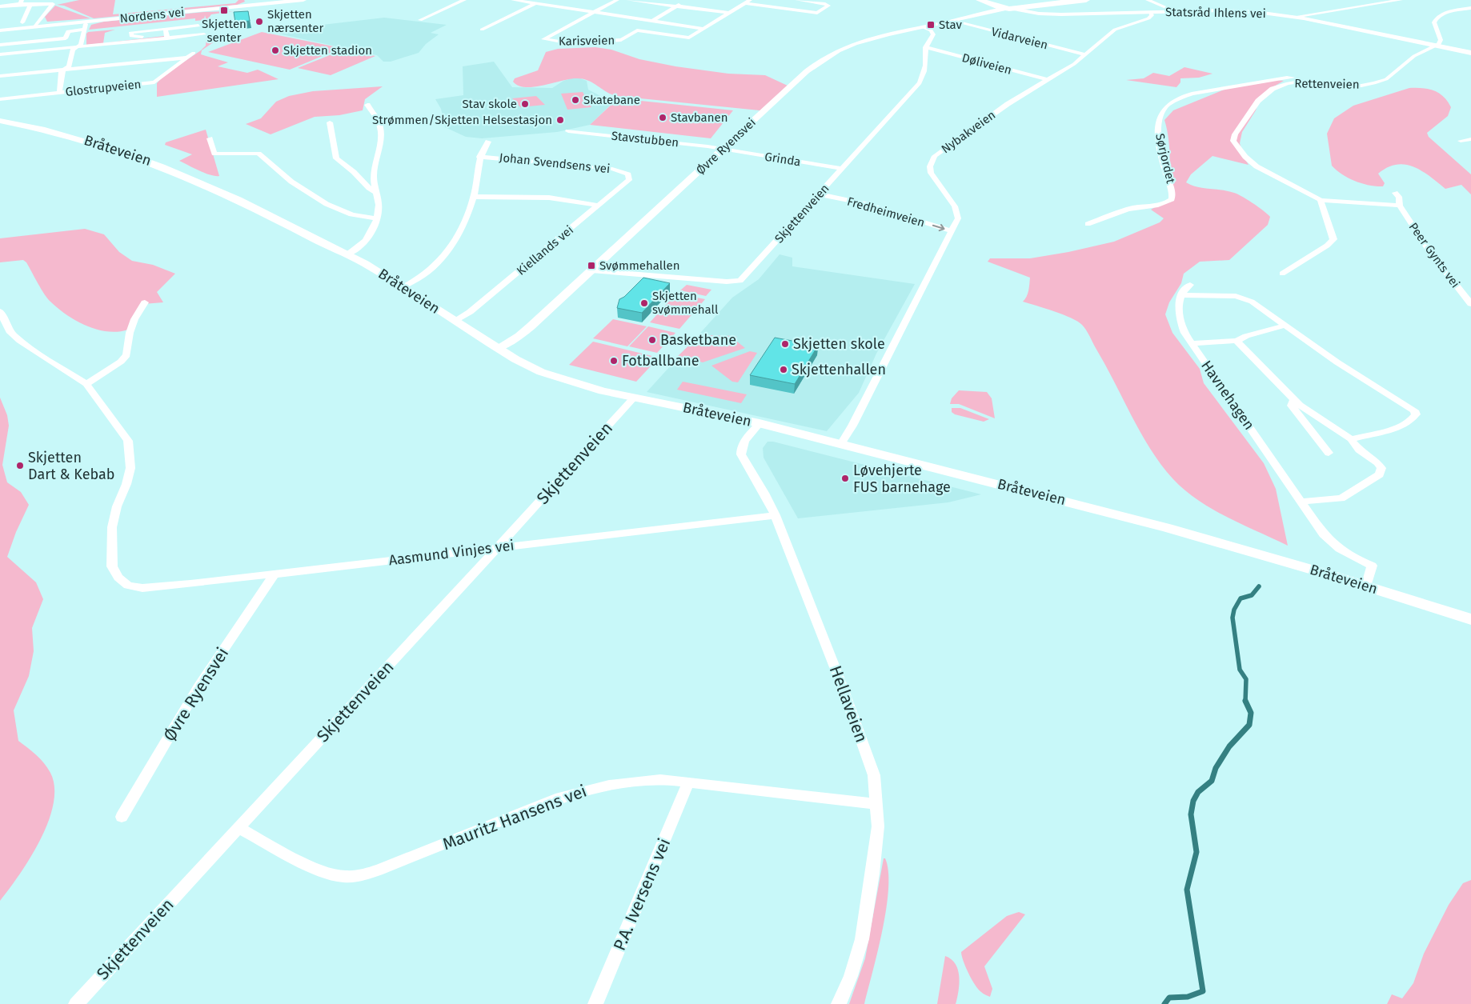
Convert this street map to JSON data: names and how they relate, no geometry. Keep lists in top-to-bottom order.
{
  "streets": {
    "main road": ["Bråteveien"],
    "street": [
      "Statsråd Ihlens vei",
      "Nordens vei",
      "Vidarveien",
      "Karisveien",
      "Døliveien",
      "Rettenveien",
      "Glostrupveien",
      "Nybakveien",
      "Stavstubben",
      "Øvre Ryensvei",
      "Sørjordet",
      "Grinda",
      "Johan Svendsens vei",
      "Fredheimveien",
      "Skjettenveien",
      "Kiellands vei",
      "Peer Gynts vei",
      "Havnehagen",
      "Aasmund Vinjes vei",
      "Hellaveien",
      "Mauritz Hansens vei",
      "P.A. Iversens vei"
    ]
  },
  "crossings": [
    ["Statsråd Ihlens vei", "Rettenveien"],
    ["Statsråd Ihlens vei", "Nybakveien"],
    ["Statsråd Ihlens vei", "Øvre Ryensvei"],
    ["Nordens vei", "Glostrupveien"],
    ["Vidarveien", "Nybakveien"],
    ["Vidarveien", "Øvre Ryensvei"],
    ["Døliveien", "Nybakveien"],
    ["Døliveien", "Skjettenveien"],
    ["Rettenveien", "Sørjordet"],
    ["Nybakveien", "Bråteveien"],
    ["Nybakveien", "Fredheimveien"],
    ["Stavstubben", "Øvre Ryensvei"],
    ["Stavstubben", "Grinda"],
    ["Øvre Ryensvei", "Bråteveien"],
    ["Øvre Ryensvei", "Grinda"],
    ["Øvre Ryensvei", "Skjettenveien"],
    ["Øvre Ryensvei", "Aasmund Vinjes vei"],
    ["Bråteveien", "Johan Svendsens vei"],
    ["Bråteveien", "Skjettenveien"],
    ["Bråteveien", "Kiellands vei"],
    ["Bråteveien", "Havnehagen"],
    ["Bråteveien", "Hellaveien"],
    ["Grinda", "Skjettenveien"],
    ["Johan Svendsens vei", "Kiellands vei"],
    ["Fredheimveien", "Skjettenveien"],
    ["Skjettenveien", "Aasmund Vinjes vei"],
    ["Skjettenveien", "Mauritz Hansens vei"],
    ["Aasmund Vinjes vei", "Hellaveien"],
    ["Hellaveien", "Mauritz Hansens vei"],
    ["Mauritz Hansens vei", "P.A. Iversens vei"]
  ],
  "one_way": ["Fredheimveien"],
  "places": {
    "transit": ["Skjetten senter", "Stav", "Svømmehallen"],
    "other": [
      "Skjetten nærsenter",
      "Skjetten stadion",
      "Skatebane",
      "Stav skole",
      "Stavbanen",
      "Strømmen/Skjetten Helsestasjon",
      "Skjetten svømmehall",
      "Basketbane",
      "Skjetten skole",
      "Fotballbane",
      "Skjettenhallen",
      "Skjetten Dart & Kebab",
      "Løvehjerte FUS barnehage"
    ]
  }
}
